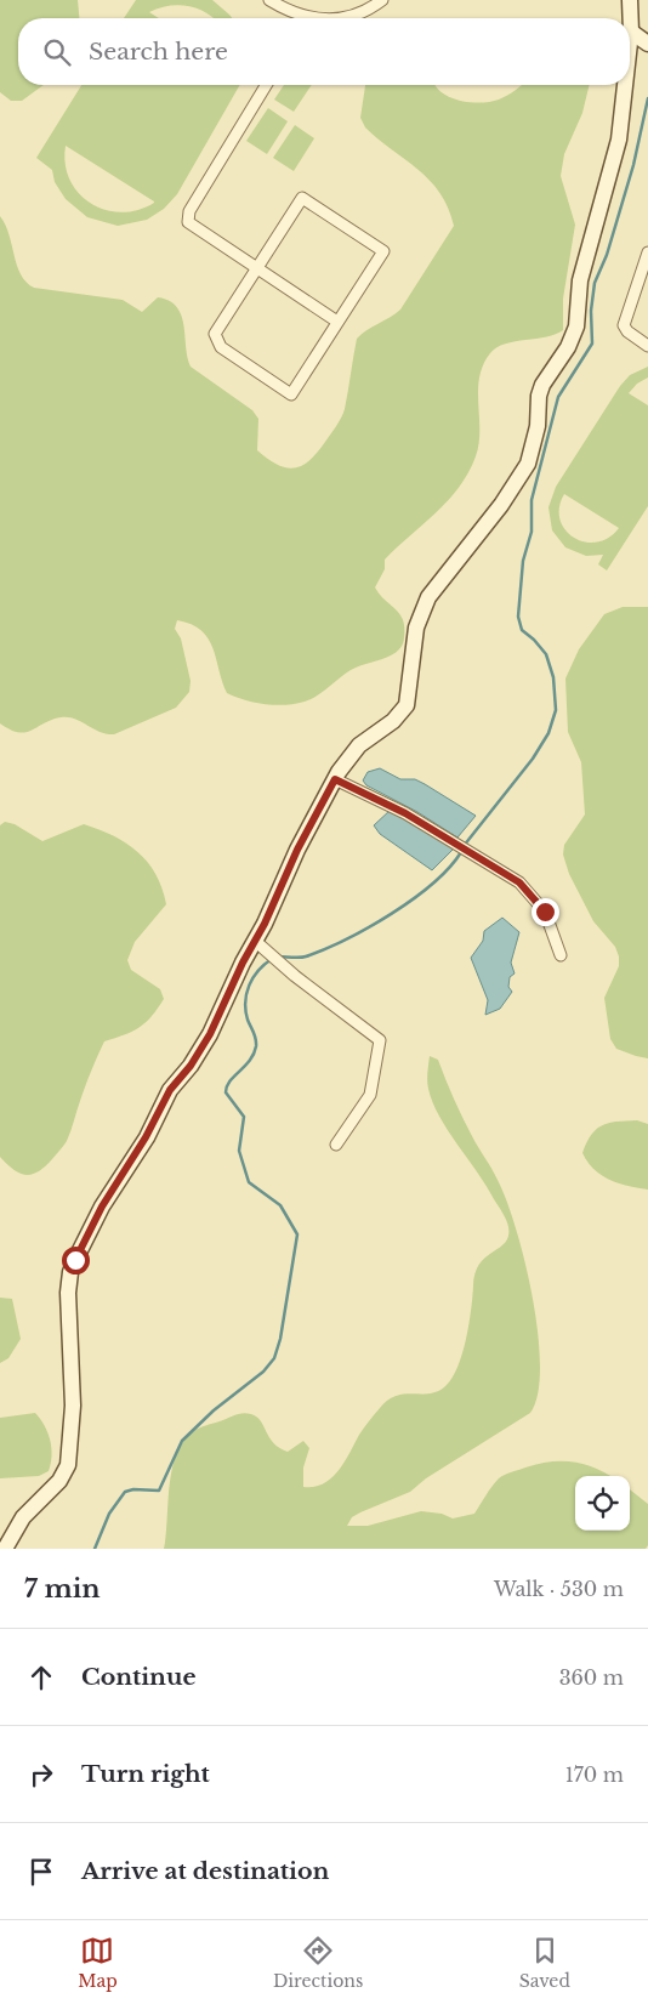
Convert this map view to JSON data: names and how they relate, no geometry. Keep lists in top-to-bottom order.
{
  "page": {
    "search": "Search here",
    "heading": ["7 min", "Walk · 530 m"],
    "list": [
      ["Continue", "360 m"],
      ["Turn right", "170 m"],
      "Arrive at destination"
    ],
    "nav": ["Map", "Directions", "Saved"]
  }
}
